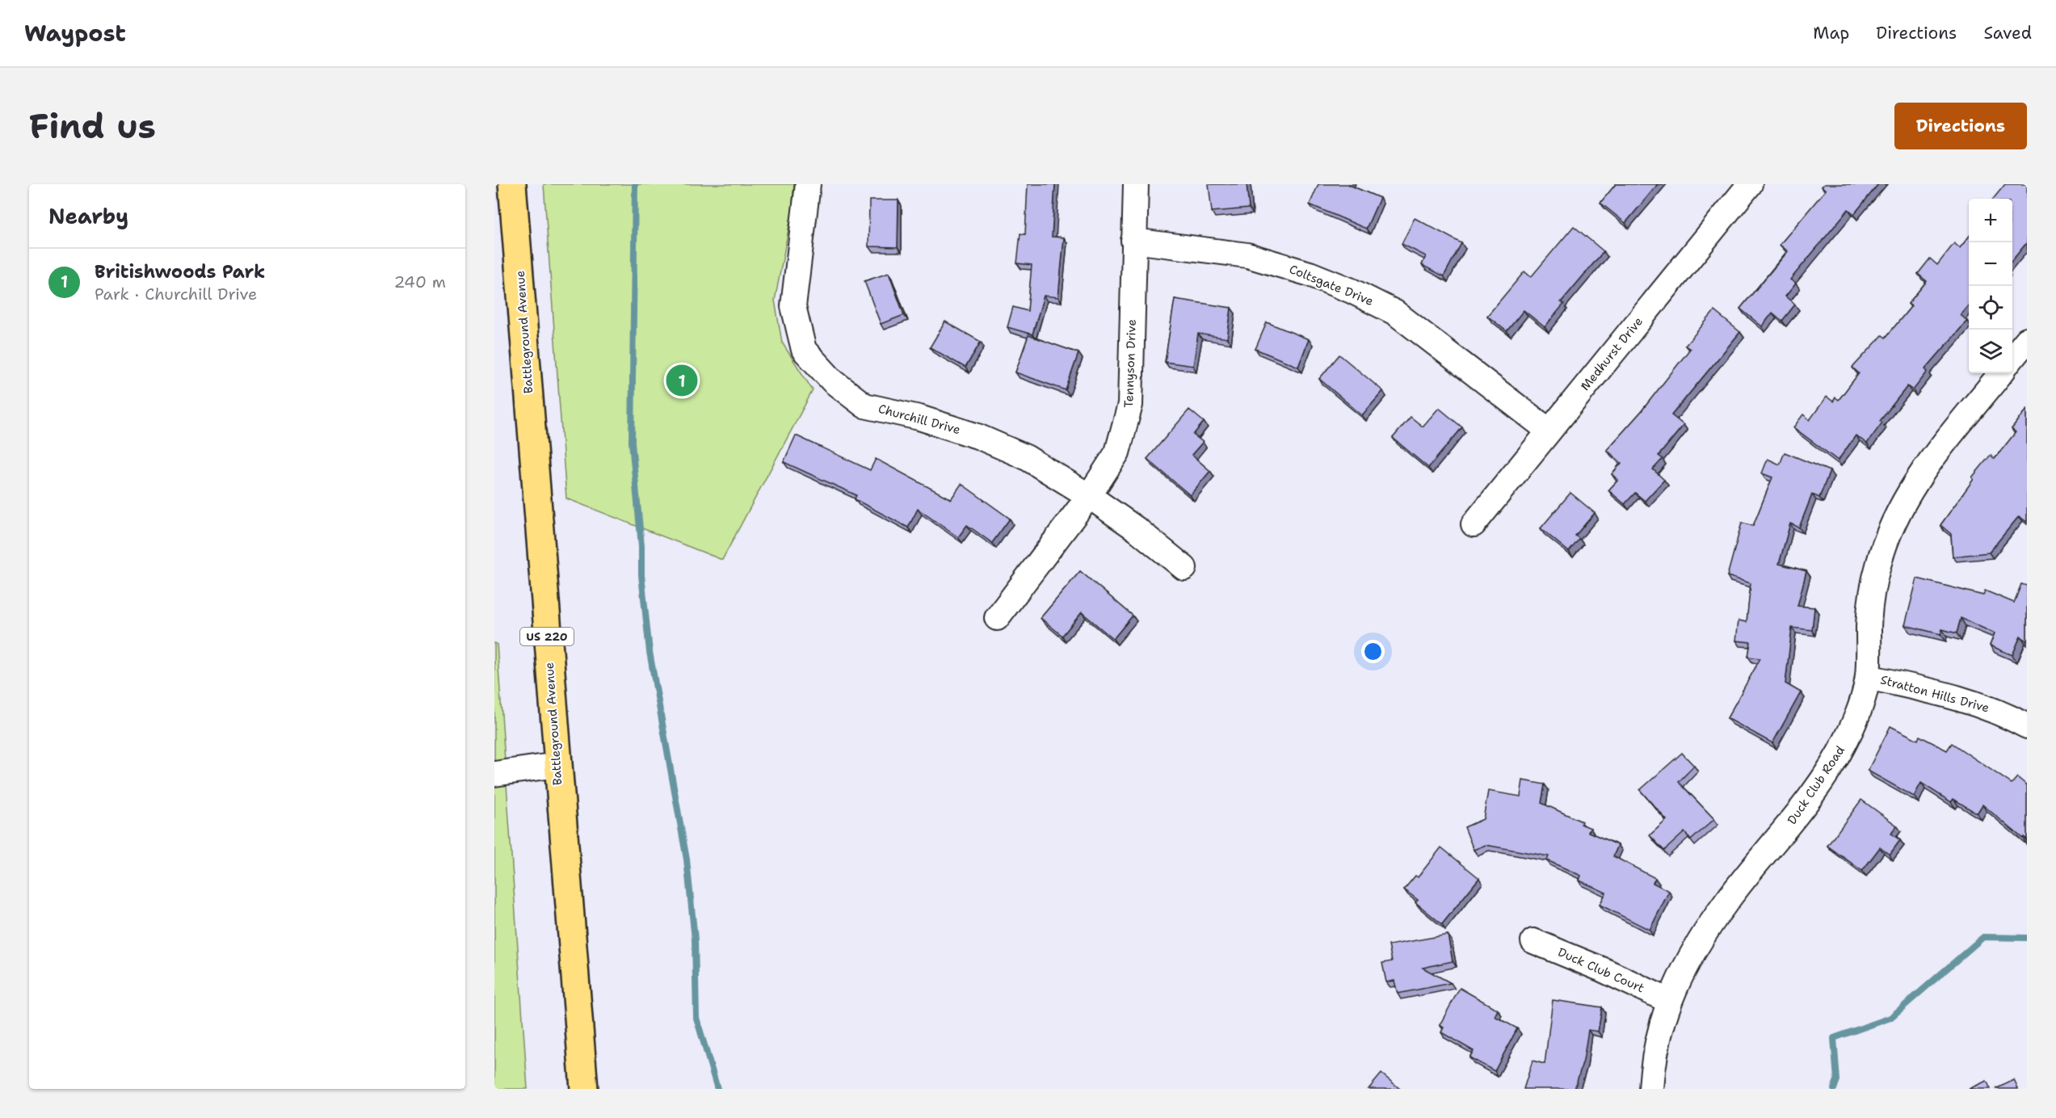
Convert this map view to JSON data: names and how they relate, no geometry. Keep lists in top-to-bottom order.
{
  "streets": {
    "main road": ["Battleground Avenue", "US 220"],
    "street": [
      "Coltsgate Drive",
      "Medhurst Drive",
      "Tennyson Drive",
      "Churchill Drive",
      "Stratton Hills Drive",
      "Duck Club Road",
      "Duck Club Court"
    ]
  },
  "crossings": [
    ["Coltsgate Drive", "Medhurst Drive"],
    ["Coltsgate Drive", "Tennyson Drive"],
    ["Tennyson Drive", "Churchill Drive"],
    ["Stratton Hills Drive", "Duck Club Road"],
    ["Duck Club Road", "Duck Club Court"]
  ],
  "page": {
    "header": "Waypost",
    "nav": ["Map", "Directions", "Saved"],
    "buttons": "Directions",
    "title": "Find us",
    "heading": "Nearby",
    "map_buttons": ["+", "−"],
    "list": [
      {
        "mark": "1",
        "name": "Britishwoods Park",
        "note": "Park · Churchill Drive",
        "value": "240 m"
      }
    ],
    "pins": "1"
  }
}
